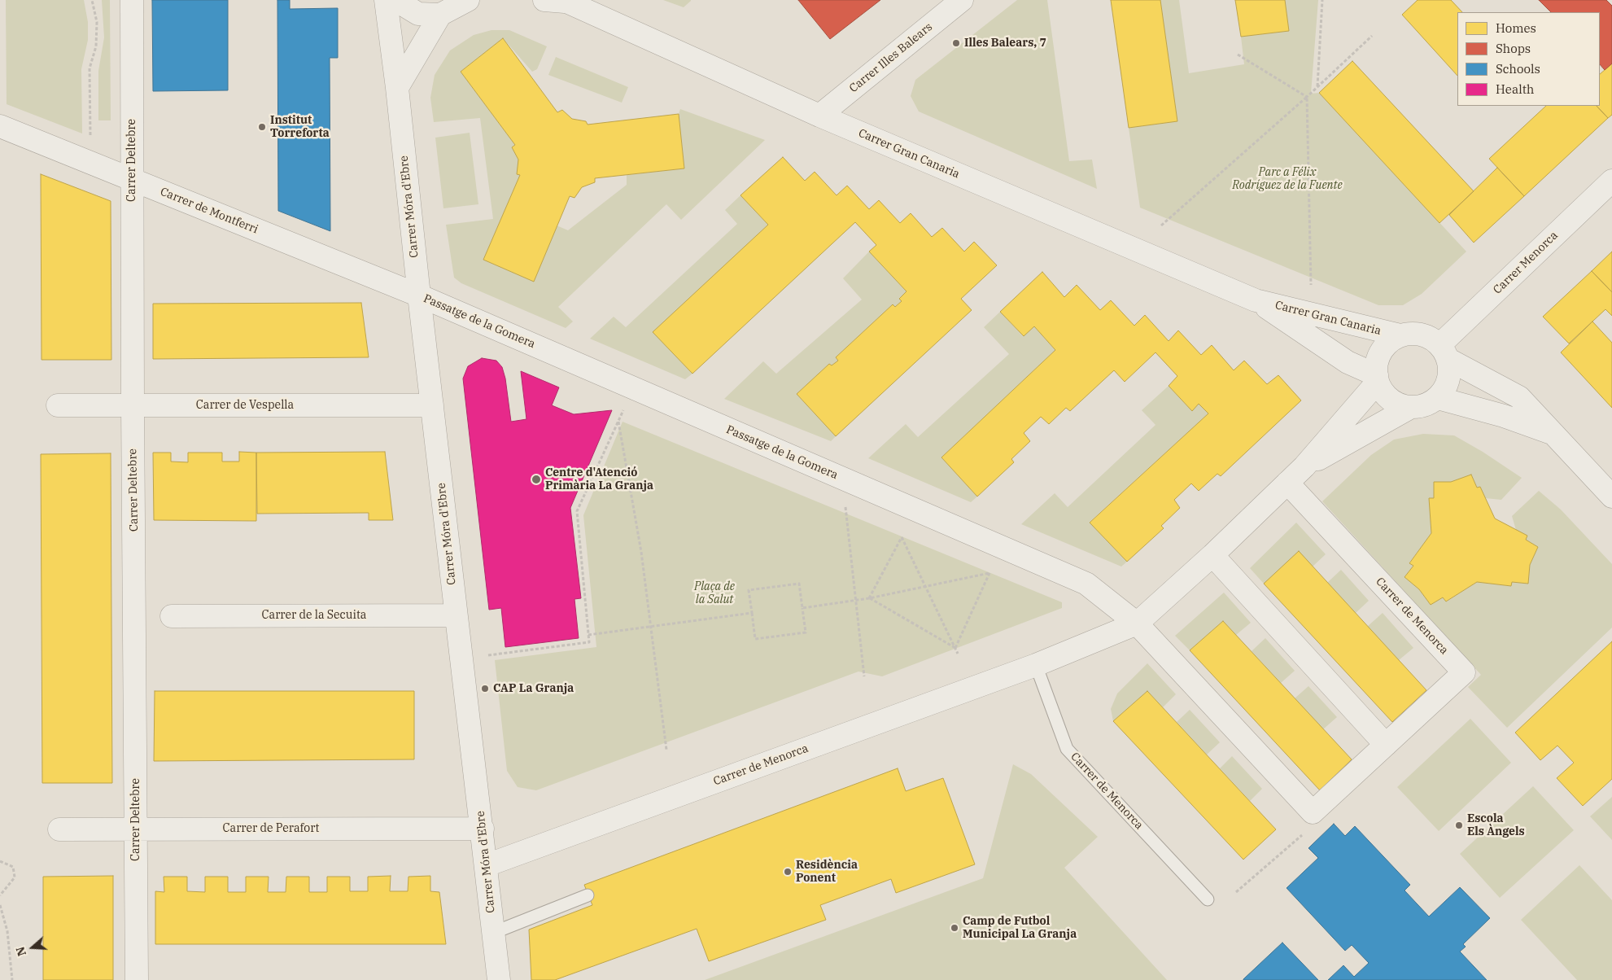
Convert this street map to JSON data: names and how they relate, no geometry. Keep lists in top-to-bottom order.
{
  "streets": {
    "street": [
      "Carrer Illes Balears",
      "Carrer Gran Canaria",
      "Carrer Deltebre",
      "Carrer Móra d'Ebre",
      "Carrer de Montferri",
      "Carrer Menorca",
      "Passatge de la Gomera",
      "Carrer de Vespella",
      "Carrer de la Secuita",
      "Carrer de Menorca",
      "Carrer de Perafort"
    ]
  },
  "crossings": [
    ["Carrer Illes Balears", "Carrer Gran Canaria"],
    ["Carrer Gran Canaria", "Carrer Menorca"],
    ["Carrer Gran Canaria", "Carrer de Menorca"],
    ["Carrer Deltebre", "Carrer de Montferri"],
    ["Carrer Deltebre", "Carrer de Vespella"],
    ["Carrer Deltebre", "Carrer de Perafort"],
    ["Carrer Móra d'Ebre", "Carrer de Montferri"],
    ["Carrer Móra d'Ebre", "Passatge de la Gomera"],
    ["Carrer Móra d'Ebre", "Carrer de Vespella"],
    ["Carrer Móra d'Ebre", "Carrer de la Secuita"],
    ["Carrer Móra d'Ebre", "Carrer de Menorca"],
    ["Carrer Móra d'Ebre", "Carrer de Perafort"],
    ["Carrer de Montferri", "Passatge de la Gomera"],
    ["Carrer Menorca", "Carrer de Menorca"],
    ["Passatge de la Gomera", "Carrer de Menorca"]
  ],
  "parks": ["Parc a Félix Rodríguez de la Fuente", "Plaça de la Salut"],
  "places": [
    "Illes Balears, 7",
    "Institut Torreforta",
    "Centre d'Atenció Primària La Granja",
    "CAP La Granja",
    "Escola Els Àngels",
    "Residència Ponent",
    "Camp de Futbol Municipal La Granja"
  ],
  "legend": [
    "Homes",
    "Shops",
    "Schools",
    "Health"
  ],
  "north": "left"
}
